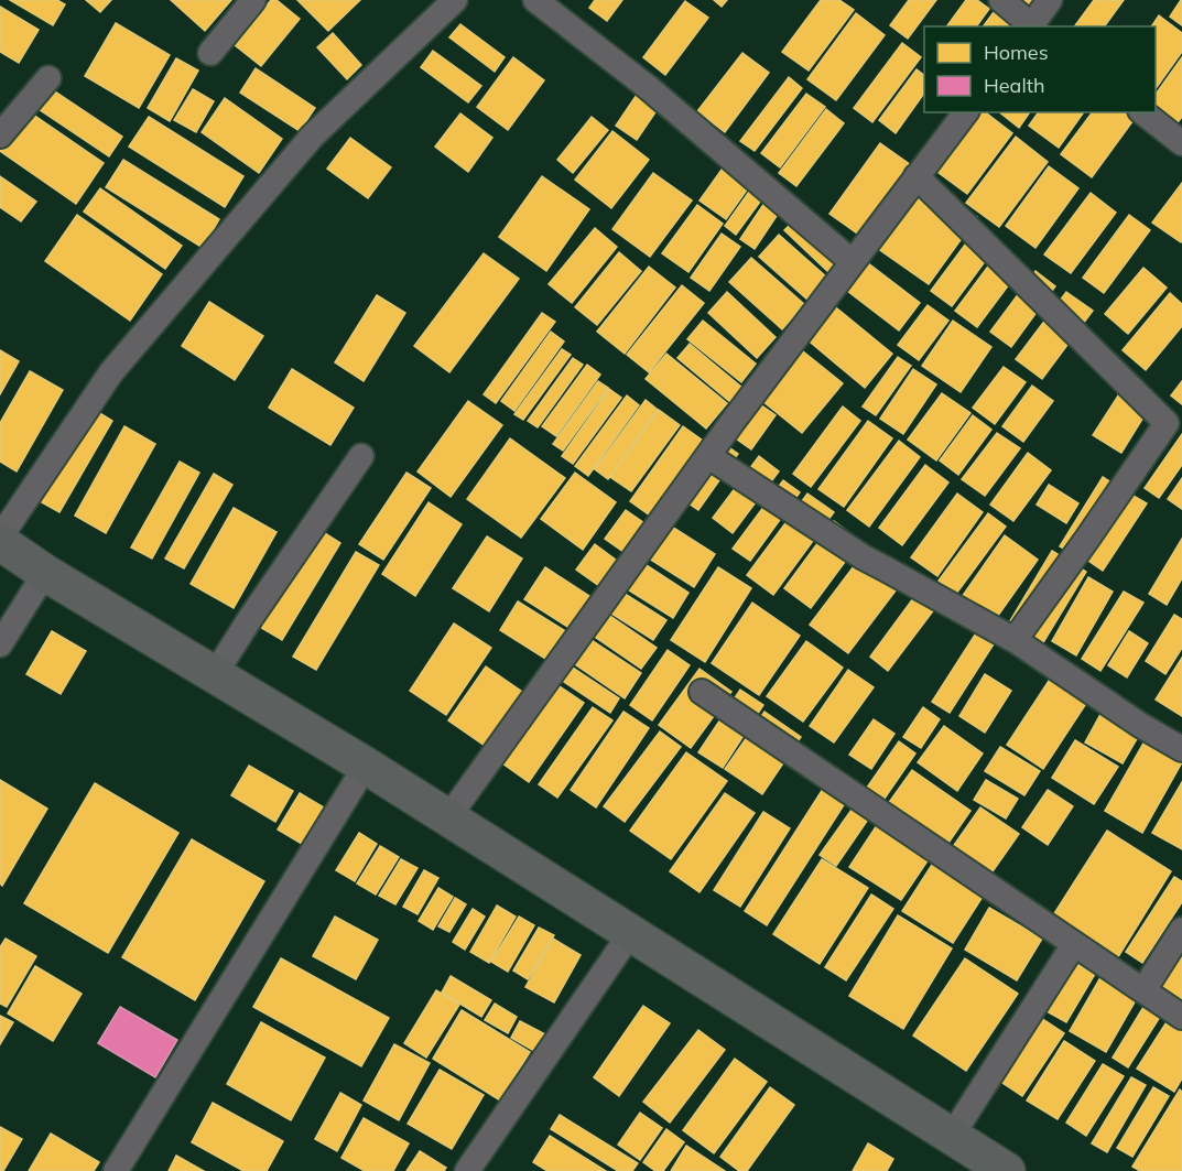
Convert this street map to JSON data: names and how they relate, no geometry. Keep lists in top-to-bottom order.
{
  "legend": ["Homes", "Health"]
}
